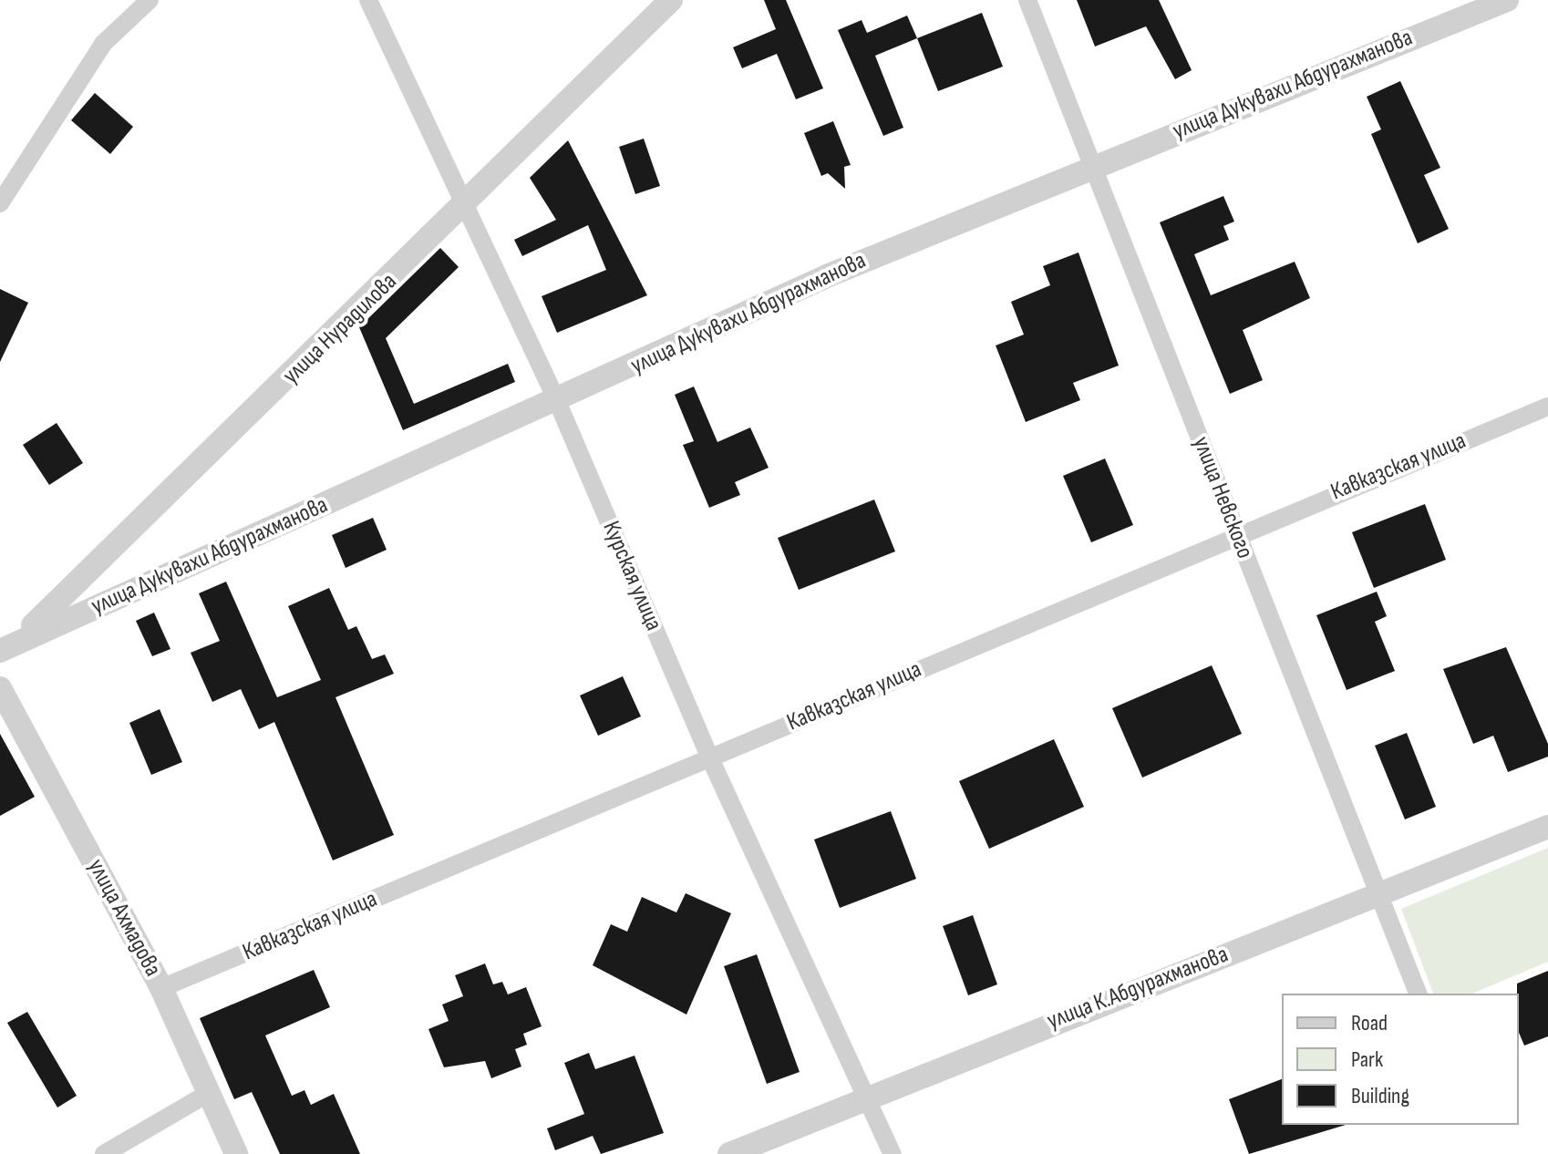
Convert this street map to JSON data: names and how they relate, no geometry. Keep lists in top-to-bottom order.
{
  "streets": {
    "street": [
      "улица Дукувахи Абдурахманова",
      "улица Нурадилова",
      "Кавказская улица",
      "улица Невского",
      "Курская улица",
      "улица Ахмадова",
      "улица К.Абдурахманова"
    ]
  },
  "crossings": [
    ["улица Дукувахи Абдурахманова", "улица Нурадилова"],
    ["улица Дукувахи Абдурахманова", "улица Невского"],
    ["улица Дукувахи Абдурахманова", "Курская улица"],
    ["улица Нурадилова", "Курская улица"],
    ["Кавказская улица", "улица Невского"],
    ["Кавказская улица", "Курская улица"],
    ["Кавказская улица", "улица Ахмадова"],
    ["улица Невского", "улица К.Абдурахманова"],
    ["Курская улица", "улица К.Абдурахманова"]
  ],
  "legend": ["Road", "Park", "Building"]
}
